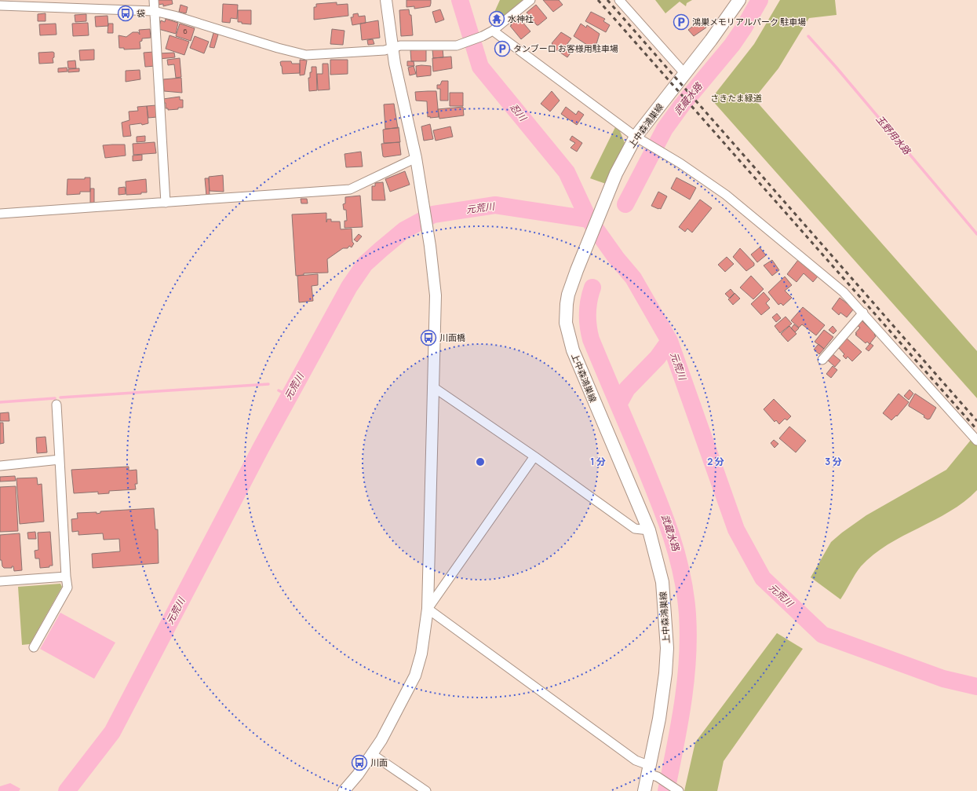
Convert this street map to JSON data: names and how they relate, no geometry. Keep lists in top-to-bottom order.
{
  "streets": {
    "main road": ["上中森鴻巣線"]
  },
  "water": [
    "武蔵水路",
    "忍川",
    "玉野用水路",
    "元荒川"
  ],
  "parks": ["さきたま緑道"],
  "places": {
    "bus stop": ["袋", "川面橋", "川面"],
    "temple": ["水神社"],
    "parking": ["鴻巣メモリアルパーク 駐車場", "タンブーロ お客様用駐車場"]
  },
  "house_numbers": ["6"],
  "rings": ["1 分", "2 分", "3 分"]
}
